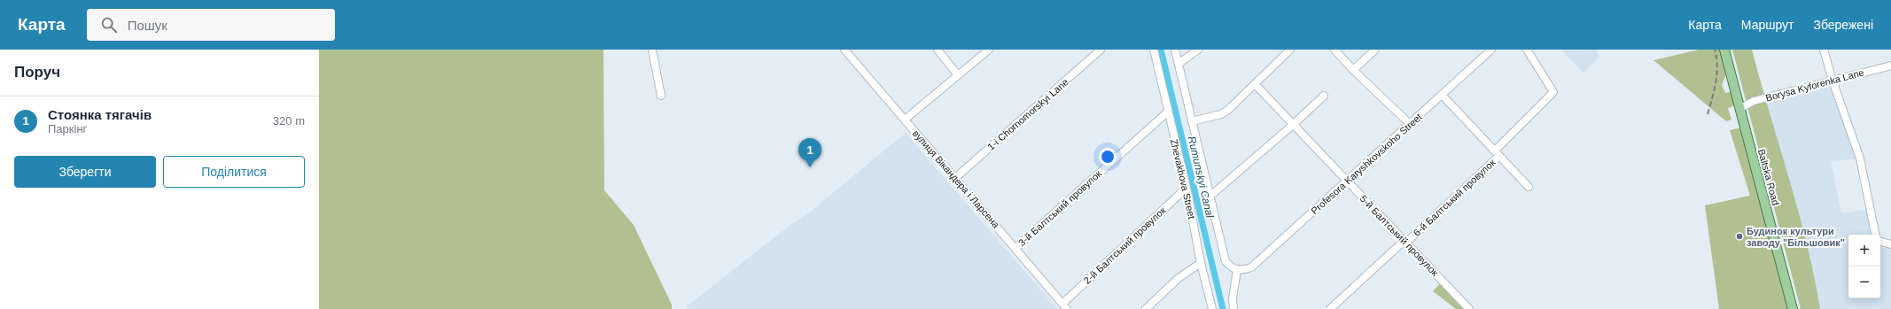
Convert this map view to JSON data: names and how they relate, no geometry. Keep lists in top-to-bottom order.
{
  "streets": {
    "main road": ["Baltska Road"],
    "street": [
      "Borysa Kyforenka Lane",
      "1-i Chornomorskyi Lane",
      "Profesora Karyshkovskoho Street",
      "вулиця Вікандера і Ларсена",
      "Zhevakhova Street",
      "6-й Балтський провулок",
      "3-й Балтський провулок",
      "5-й Балтський провулок",
      "2-й Балтський провулок"
    ]
  },
  "crossings": [
    ["Borysa Kyforenka Lane", "Baltska Road"],
    ["1-i Chornomorskyi Lane", "вулиця Вікандера і Ларсена"],
    ["Profesora Karyshkovskoho Street", "5-й Балтський провулок"],
    ["вулиця Вікандера і Ларсена", "3-й Балтський провулок"],
    ["вулиця Вікандера і Ларсена", "2-й Балтський провулок"],
    ["Zhevakhova Street", "3-й Балтський провулок"],
    ["Zhevakhova Street", "2-й Балтський провулок"],
    ["6-й Балтський провулок", "5-й Балтський провулок"]
  ],
  "water": ["Rumunskyi Canal"],
  "places": ["Будинок культури заводу \"Більшовик\""],
  "page": {
    "header": "Карта",
    "search": "Пошук",
    "nav": ["Карта", "Маршрут", "Збережені"],
    "heading": "Поруч",
    "list": [
      {
        "mark": "1",
        "name": "Стоянка тягачів",
        "note": "Паркінг",
        "value": "320 m"
      }
    ],
    "pins": "1",
    "buttons": ["Зберегти", "Поділитися"],
    "map_buttons": ["+", "−"]
  }
}
